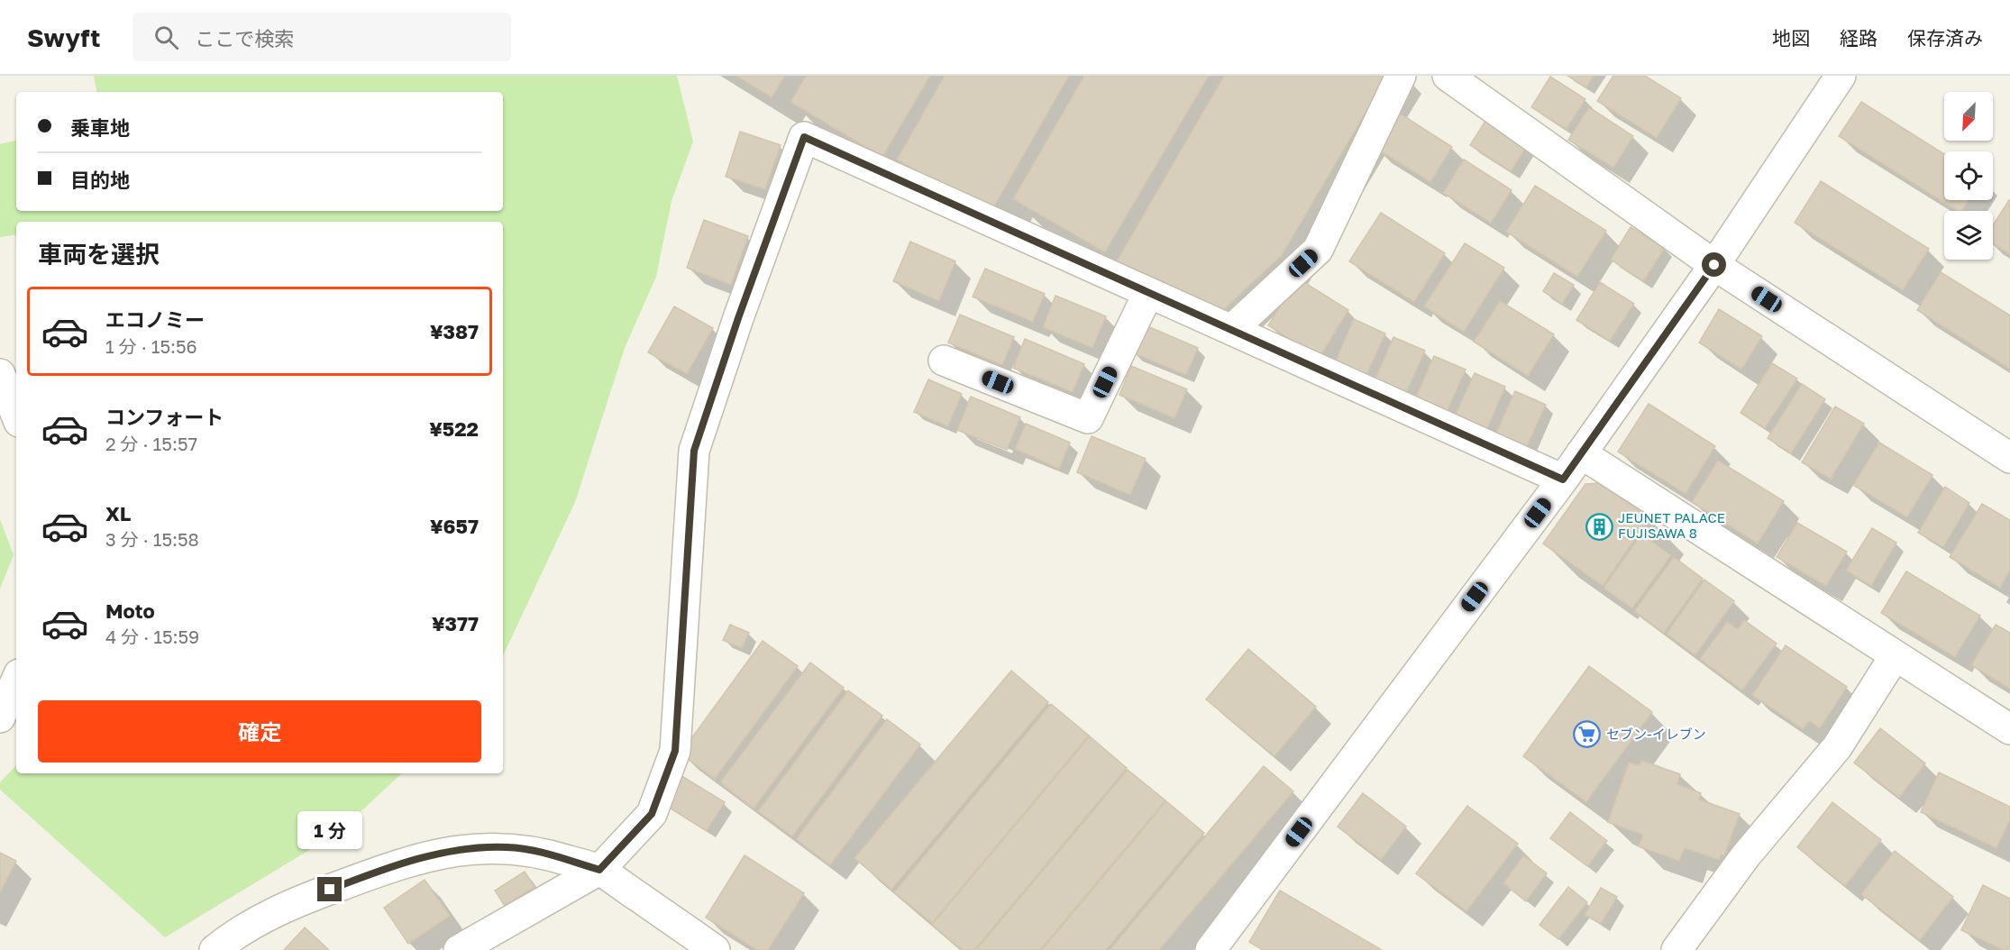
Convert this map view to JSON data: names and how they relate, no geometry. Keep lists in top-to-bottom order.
{
  "places": {
    "building": ["JEUNET PALACE FUJISAWA 8"],
    "supermarket": ["セブン-イレブン"]
  },
  "north": "bottom left",
  "page": {
    "header": "Swyft",
    "search": "ここで検索",
    "nav": ["地図", "経路", "保存済み"],
    "banner": ["乗車地", "目的地"],
    "heading": "車両を選択",
    "list": [
      {
        "name": "エコノミー",
        "note": "1 分 · 15:56",
        "value": "¥387"
      },
      {
        "name": "コンフォート",
        "note": "2 分 · 15:57",
        "value": "¥522"
      },
      {
        "name": "XL",
        "note": "3 分 · 15:58",
        "value": "¥657"
      },
      {
        "name": "Moto",
        "note": "4 分 · 15:59",
        "value": "¥377"
      }
    ],
    "buttons": "確定",
    "bubble": "1 分"
  }
}
